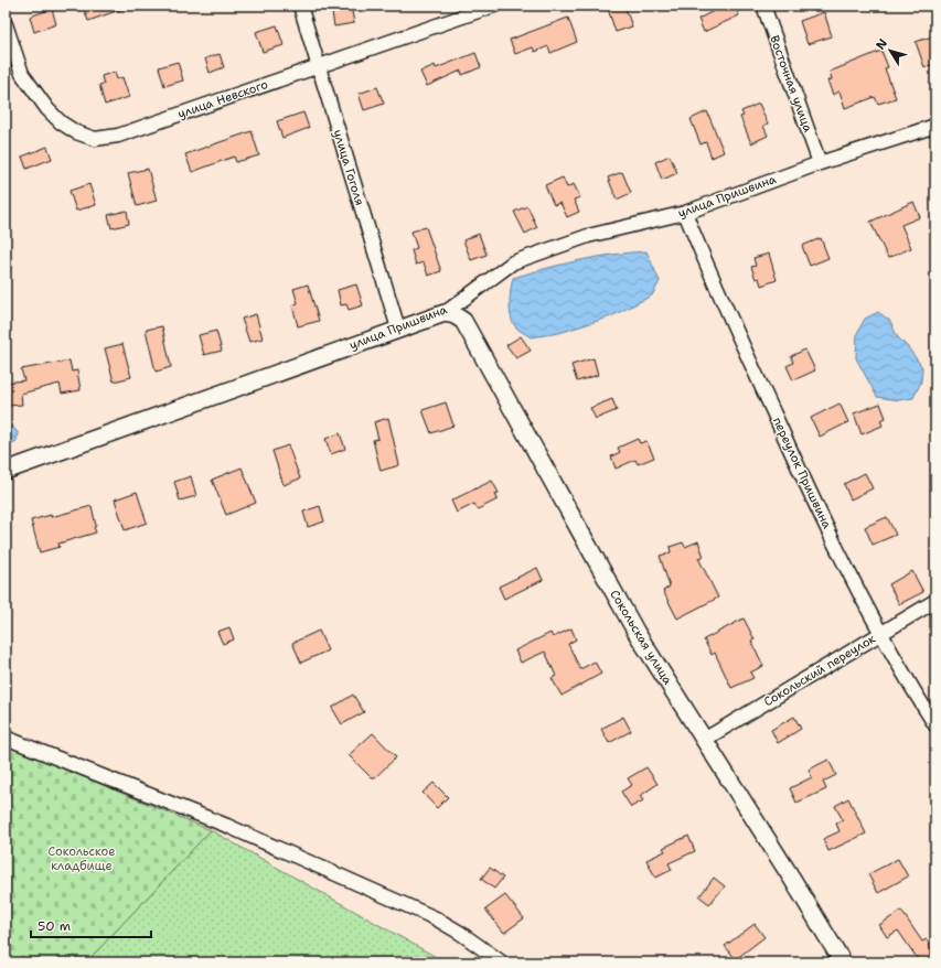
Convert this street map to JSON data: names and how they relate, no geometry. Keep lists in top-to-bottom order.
{
  "streets": {
    "street": [
      "Восточная улица",
      "улица Невского",
      "улица Гоголя",
      "улица Пришвина",
      "переулок Пришвина",
      "Сокольская улица",
      "Сокольский переулок"
    ]
  },
  "crossings": [
    ["Восточная улица", "улица Пришвина"],
    ["улица Невского", "улица Гоголя"],
    ["улица Гоголя", "улица Пришвина"],
    ["улица Пришвина", "переулок Пришвина"],
    ["улица Пришвина", "Сокольская улица"],
    ["переулок Пришвина", "Сокольский переулок"],
    ["Сокольская улица", "Сокольский переулок"]
  ],
  "parks": ["Сокольское кладбище"],
  "scale_bar": "50 m",
  "north": "top left"
}
